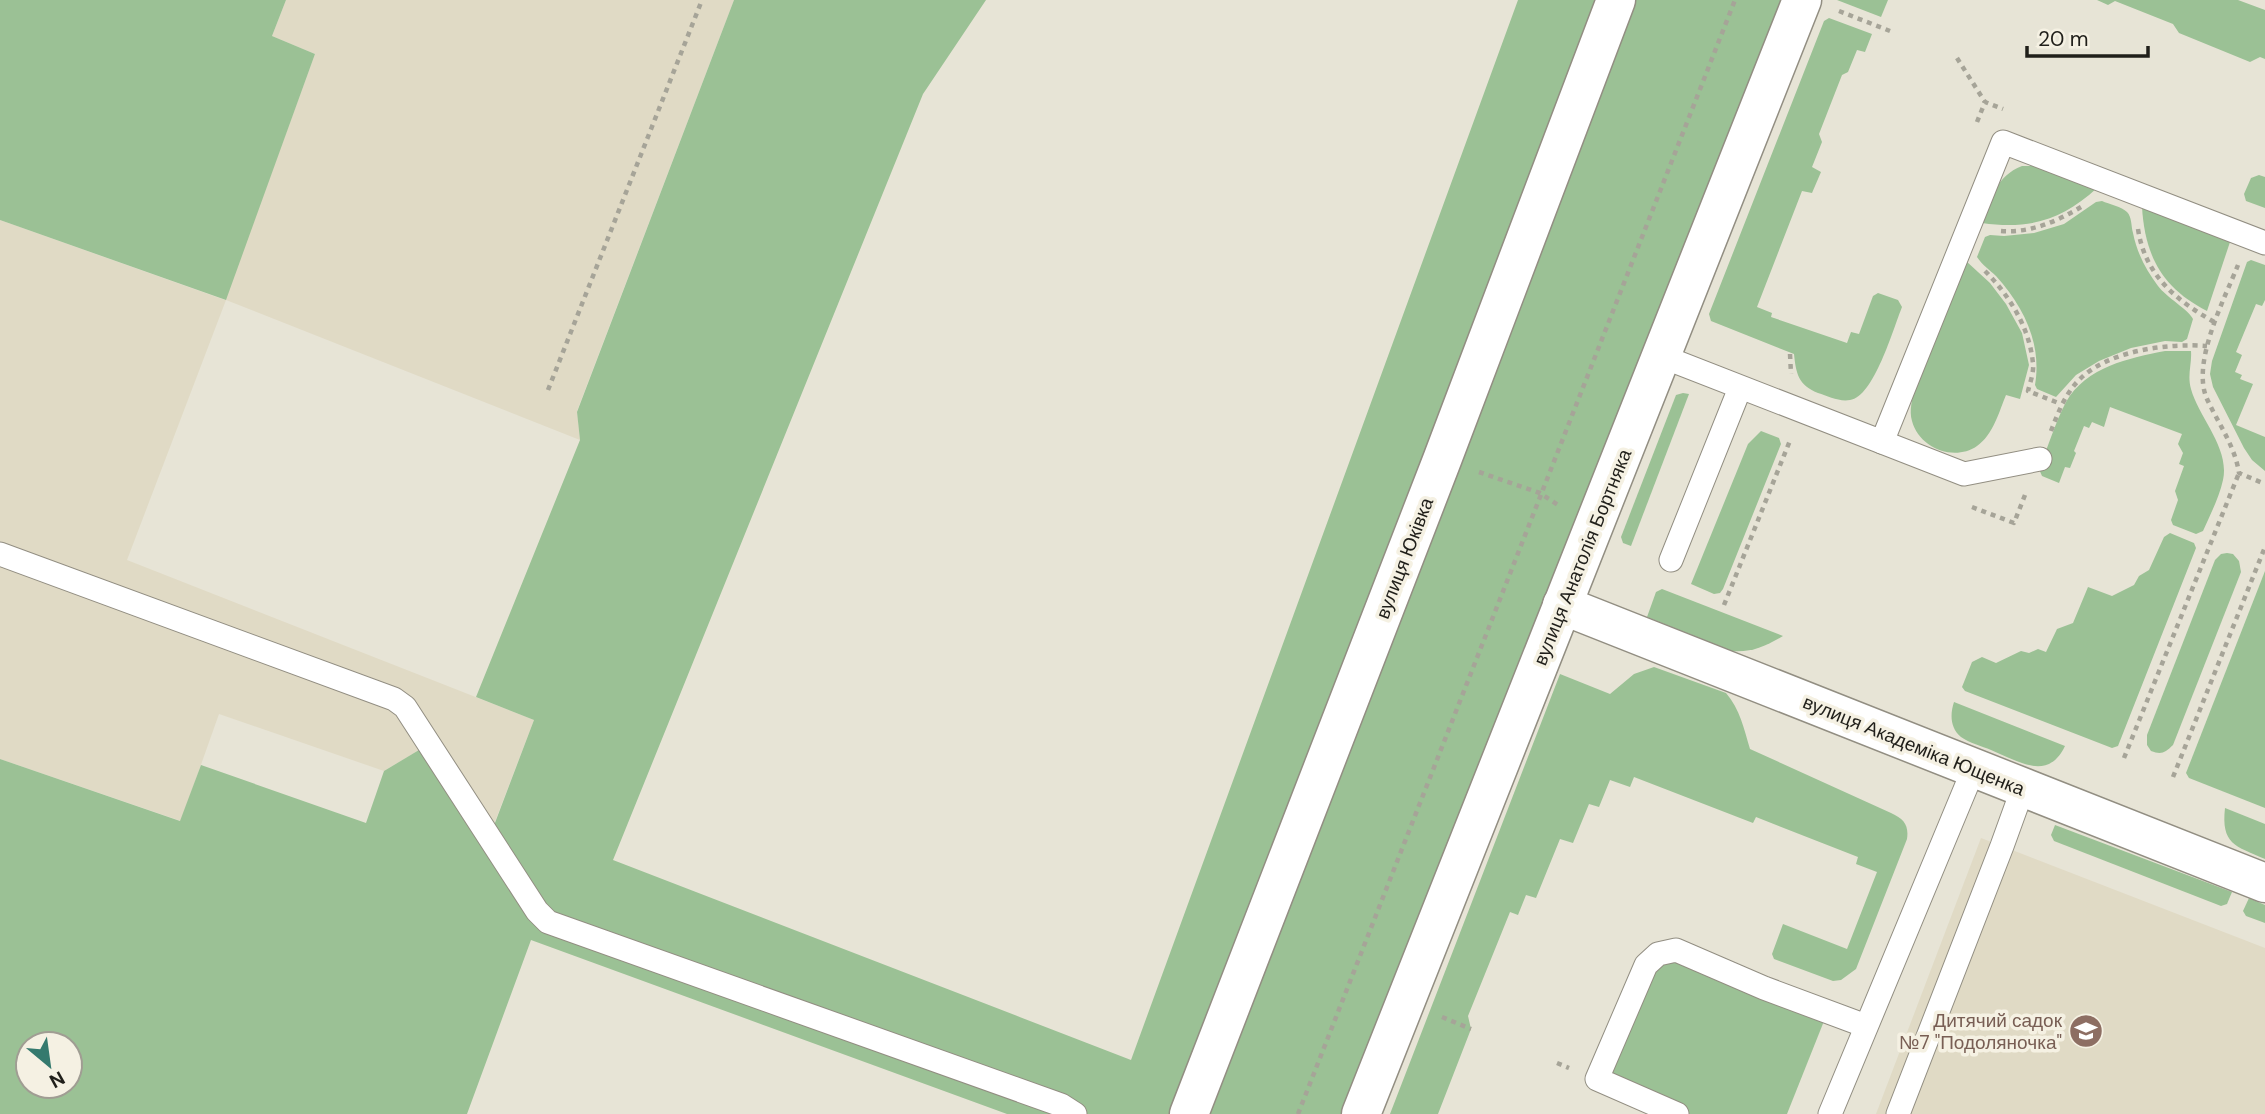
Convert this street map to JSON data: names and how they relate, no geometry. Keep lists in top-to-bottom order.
{
  "streets": {
    "street": ["вулиця Анатолія Бортняка", "вулиця Юківка", "вулиця Академіка Ющенка"]
  },
  "crossings": [
    ["вулиця Анатолія Бортняка", "вулиця Академіка Ющенка"]
  ],
  "places": {
    "school or university": ["Дитячий садок №7 \"Подоляночка\""]
  },
  "scale_bar": "20 m",
  "north": "bottom right"
}
